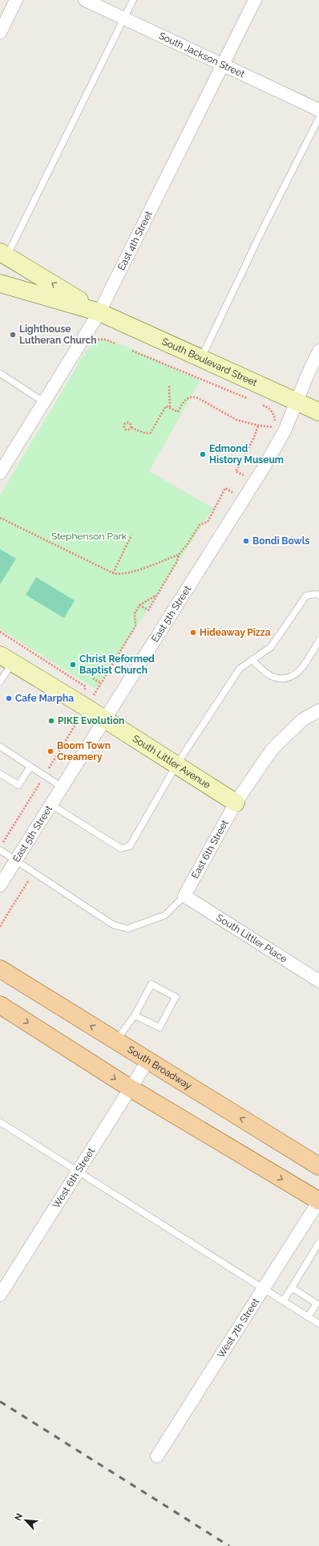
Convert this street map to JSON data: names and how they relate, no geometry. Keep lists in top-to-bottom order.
{
  "streets": {
    "main road": ["South Boulevard Street", "South Littler Avenue", "South Broadway"],
    "street": [
      "South Jackson Street",
      "East 4th Street",
      "East 5th Street",
      "East 6th Street",
      "South Littler Place",
      "West 6th Street",
      "West 7th Street"
    ]
  },
  "crossings": [
    ["South Jackson Street", "East 4th Street"],
    ["East 4th Street", "South Boulevard Street"],
    ["South Boulevard Street", "East 5th Street"],
    ["East 5th Street", "South Littler Avenue"],
    ["South Littler Avenue", "East 6th Street"],
    ["East 6th Street", "South Littler Place"],
    ["South Broadway", "West 6th Street"]
  ],
  "parks": ["Stephenson Park"],
  "places": [
    "Lighthouse Lutheran Church",
    "Edmond History Museum",
    "Bondi Bowls",
    "Hideaway Pizza",
    "Christ Reformed Baptist Church",
    "Cafe Marpha",
    "PIKE Evolution",
    "Boom Town Creamery"
  ],
  "north": "top left"
}
